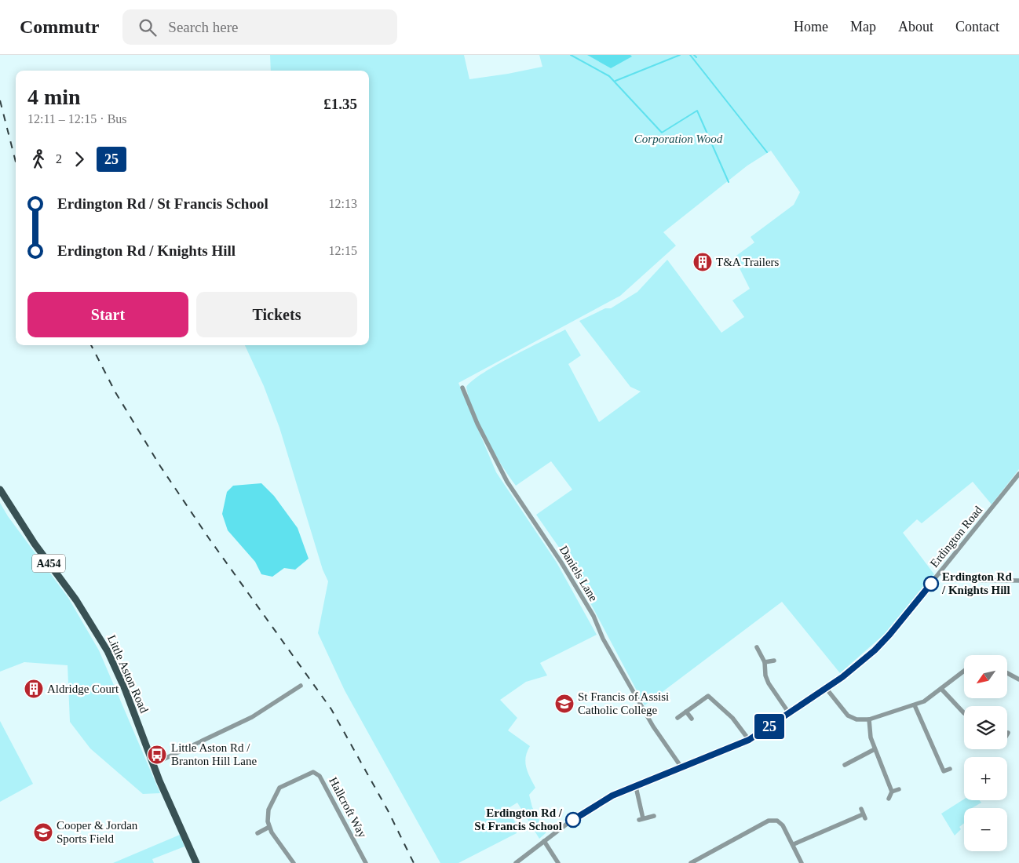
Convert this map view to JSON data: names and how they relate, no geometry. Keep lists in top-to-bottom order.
{
  "streets": {
    "main road": ["A454", "Little Aston Road"],
    "street": ["Erdington Road", "Daniels Lane", "Hallcroft Way"]
  },
  "crossings": [
    ["Erdington Road", "Daniels Lane"]
  ],
  "parks": ["Corporation Wood"],
  "places": {
    "building": ["T&A Trailers", "Aldridge Court"],
    "other": ["Erdington Rd / Knights Hill", "Erdington Rd / St Francis School"],
    "school or university": ["St Francis of Assisi Catholic College", "Cooper & Jordan Sports Field"],
    "bus stop": ["Little Aston Rd / Branton Hill Lane"]
  },
  "lines": ["bus line 25"],
  "north": "bottom left",
  "page": {
    "header": "Commutr",
    "search": "Search here",
    "nav": [
      "Home",
      "Map",
      "About",
      "Contact"
    ],
    "on_map": "25",
    "heading": ["4 min", "12:11 – 12:15 · Bus", "£1.35"],
    "legs": ["2", "25"],
    "list": [
      {
        "name": "Erdington Rd / St Francis School",
        "value": "12:13"
      },
      {
        "name": "Erdington Rd / Knights Hill",
        "value": "12:15"
      }
    ],
    "buttons": ["Start", "Tickets"],
    "map_buttons": ["+", "−"]
  }
}
